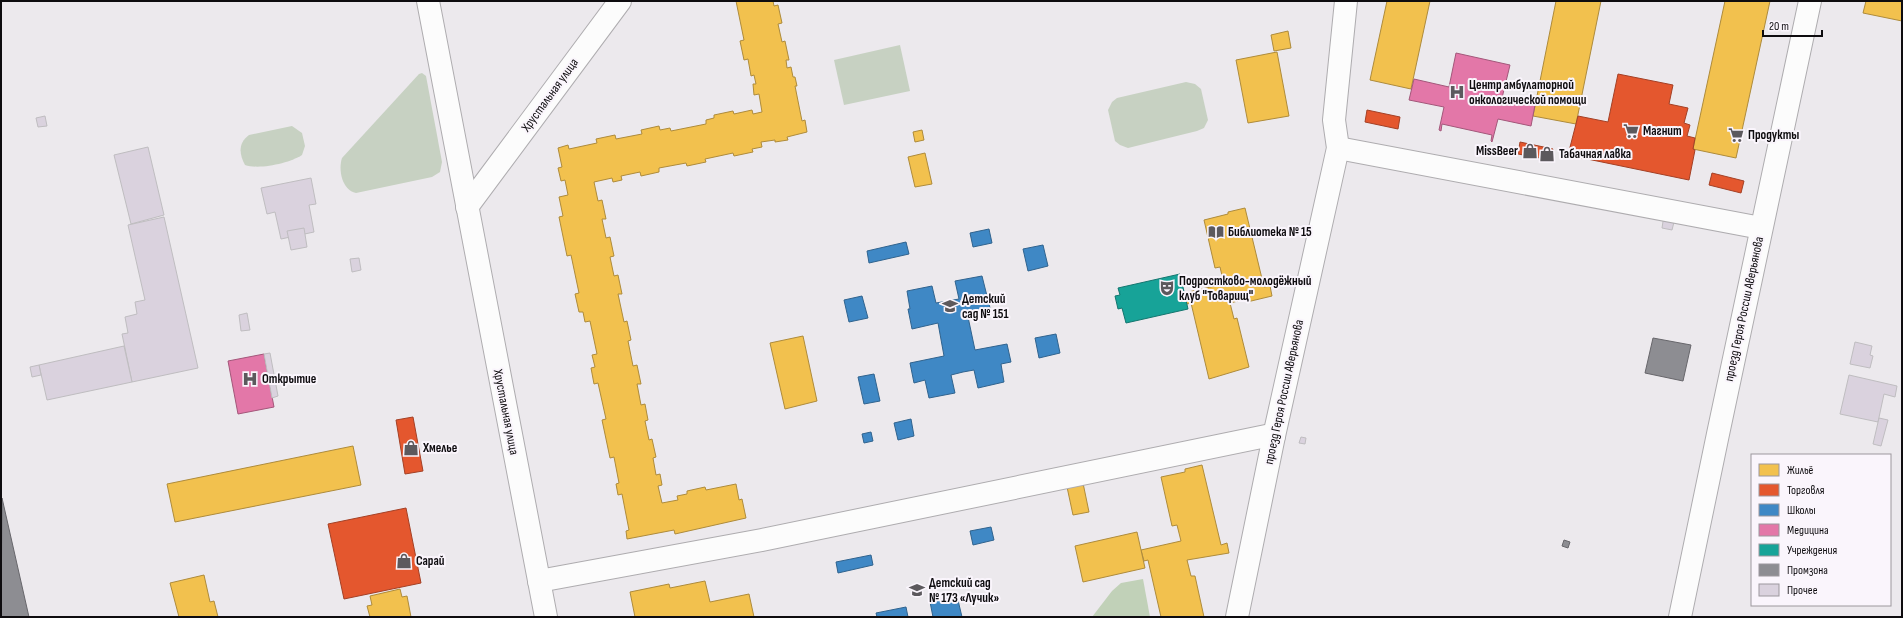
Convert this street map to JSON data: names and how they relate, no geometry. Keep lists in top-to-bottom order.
{
  "streets": {
    "street": ["Хрустальная улица", "проезд Героя России Аверьянова"]
  },
  "places": {
    "hospital": ["Центр амбулаторной онкологической помощи", "Открытие"],
    "supermarket": ["Магнит", "Продукты"],
    "shop": [
      "MissBeer",
      "Табачная лавка",
      "Хмелье",
      "Сарай"
    ],
    "library": ["Библиотека № 15"],
    "theatre": ["Подростково-молодёжный клуб \"Товарищ\""],
    "school or university": ["Детский сад № 151", "Детский сад № 173 «Лучик»"]
  },
  "legend": [
    "Жильё",
    "Торговля",
    "Школы",
    "Медицина",
    "Учреждения",
    "Промзона",
    "Прочее"
  ],
  "scale_bar": "20 m"
}
